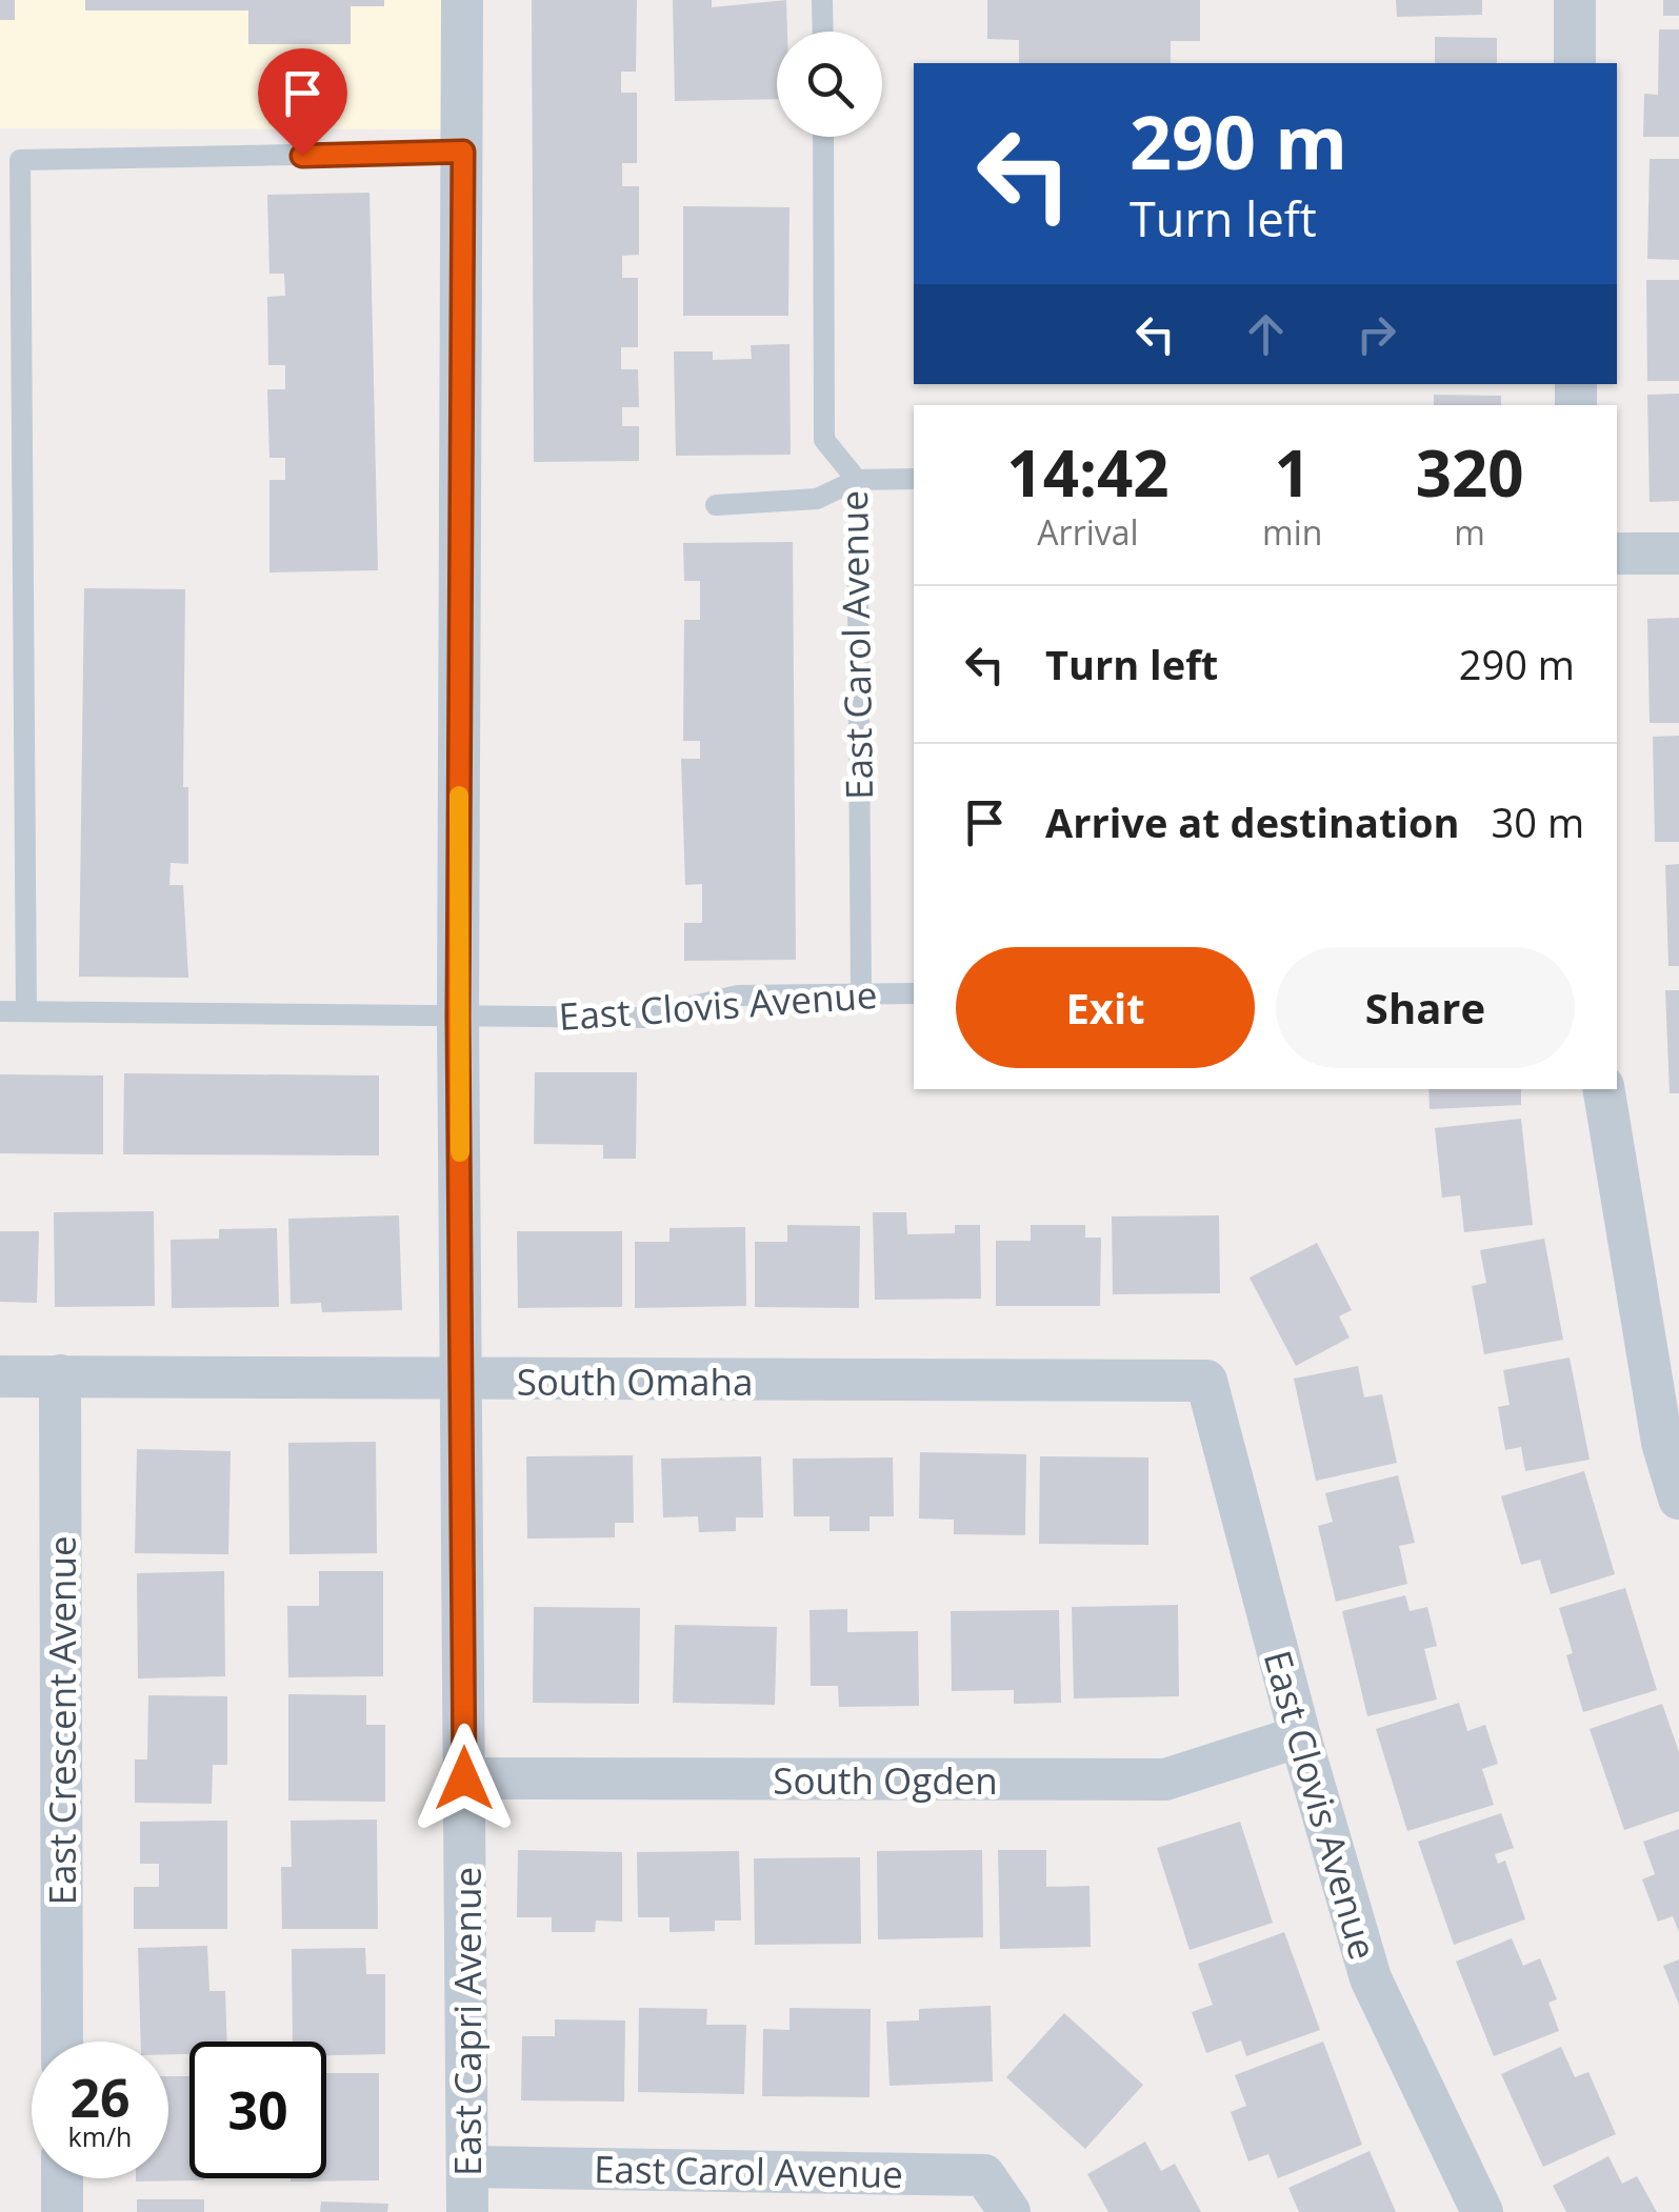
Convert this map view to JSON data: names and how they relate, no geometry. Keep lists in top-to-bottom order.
{
  "streets": {
    "street": [
      "East Carol Avenue",
      "East Clovis Avenue",
      "South Omaha",
      "East Crescent Avenue",
      "South Ogden",
      "East Capri Avenue"
    ]
  },
  "crossings": [
    ["East Carol Avenue", "East Clovis Avenue"],
    ["East Carol Avenue", "East Capri Avenue"],
    ["East Clovis Avenue", "South Omaha"],
    ["East Clovis Avenue", "South Ogden"],
    ["East Clovis Avenue", "East Capri Avenue"],
    ["South Omaha", "East Crescent Avenue"],
    ["South Omaha", "East Capri Avenue"],
    ["South Ogden", "East Capri Avenue"]
  ],
  "page": {
    "turn": ["290 m", "Turn left"],
    "eta": [
      "14:42",
      "Arrival",
      "1",
      "min",
      "320",
      "m"
    ],
    "list": [
      {
        "name": "Turn left",
        "value": "290 m"
      },
      {
        "name": "Arrive at destination",
        "value": "30 m"
      }
    ],
    "buttons": ["Exit", "Share"],
    "speed": "26 km/h",
    "limit": "30"
  }
}
